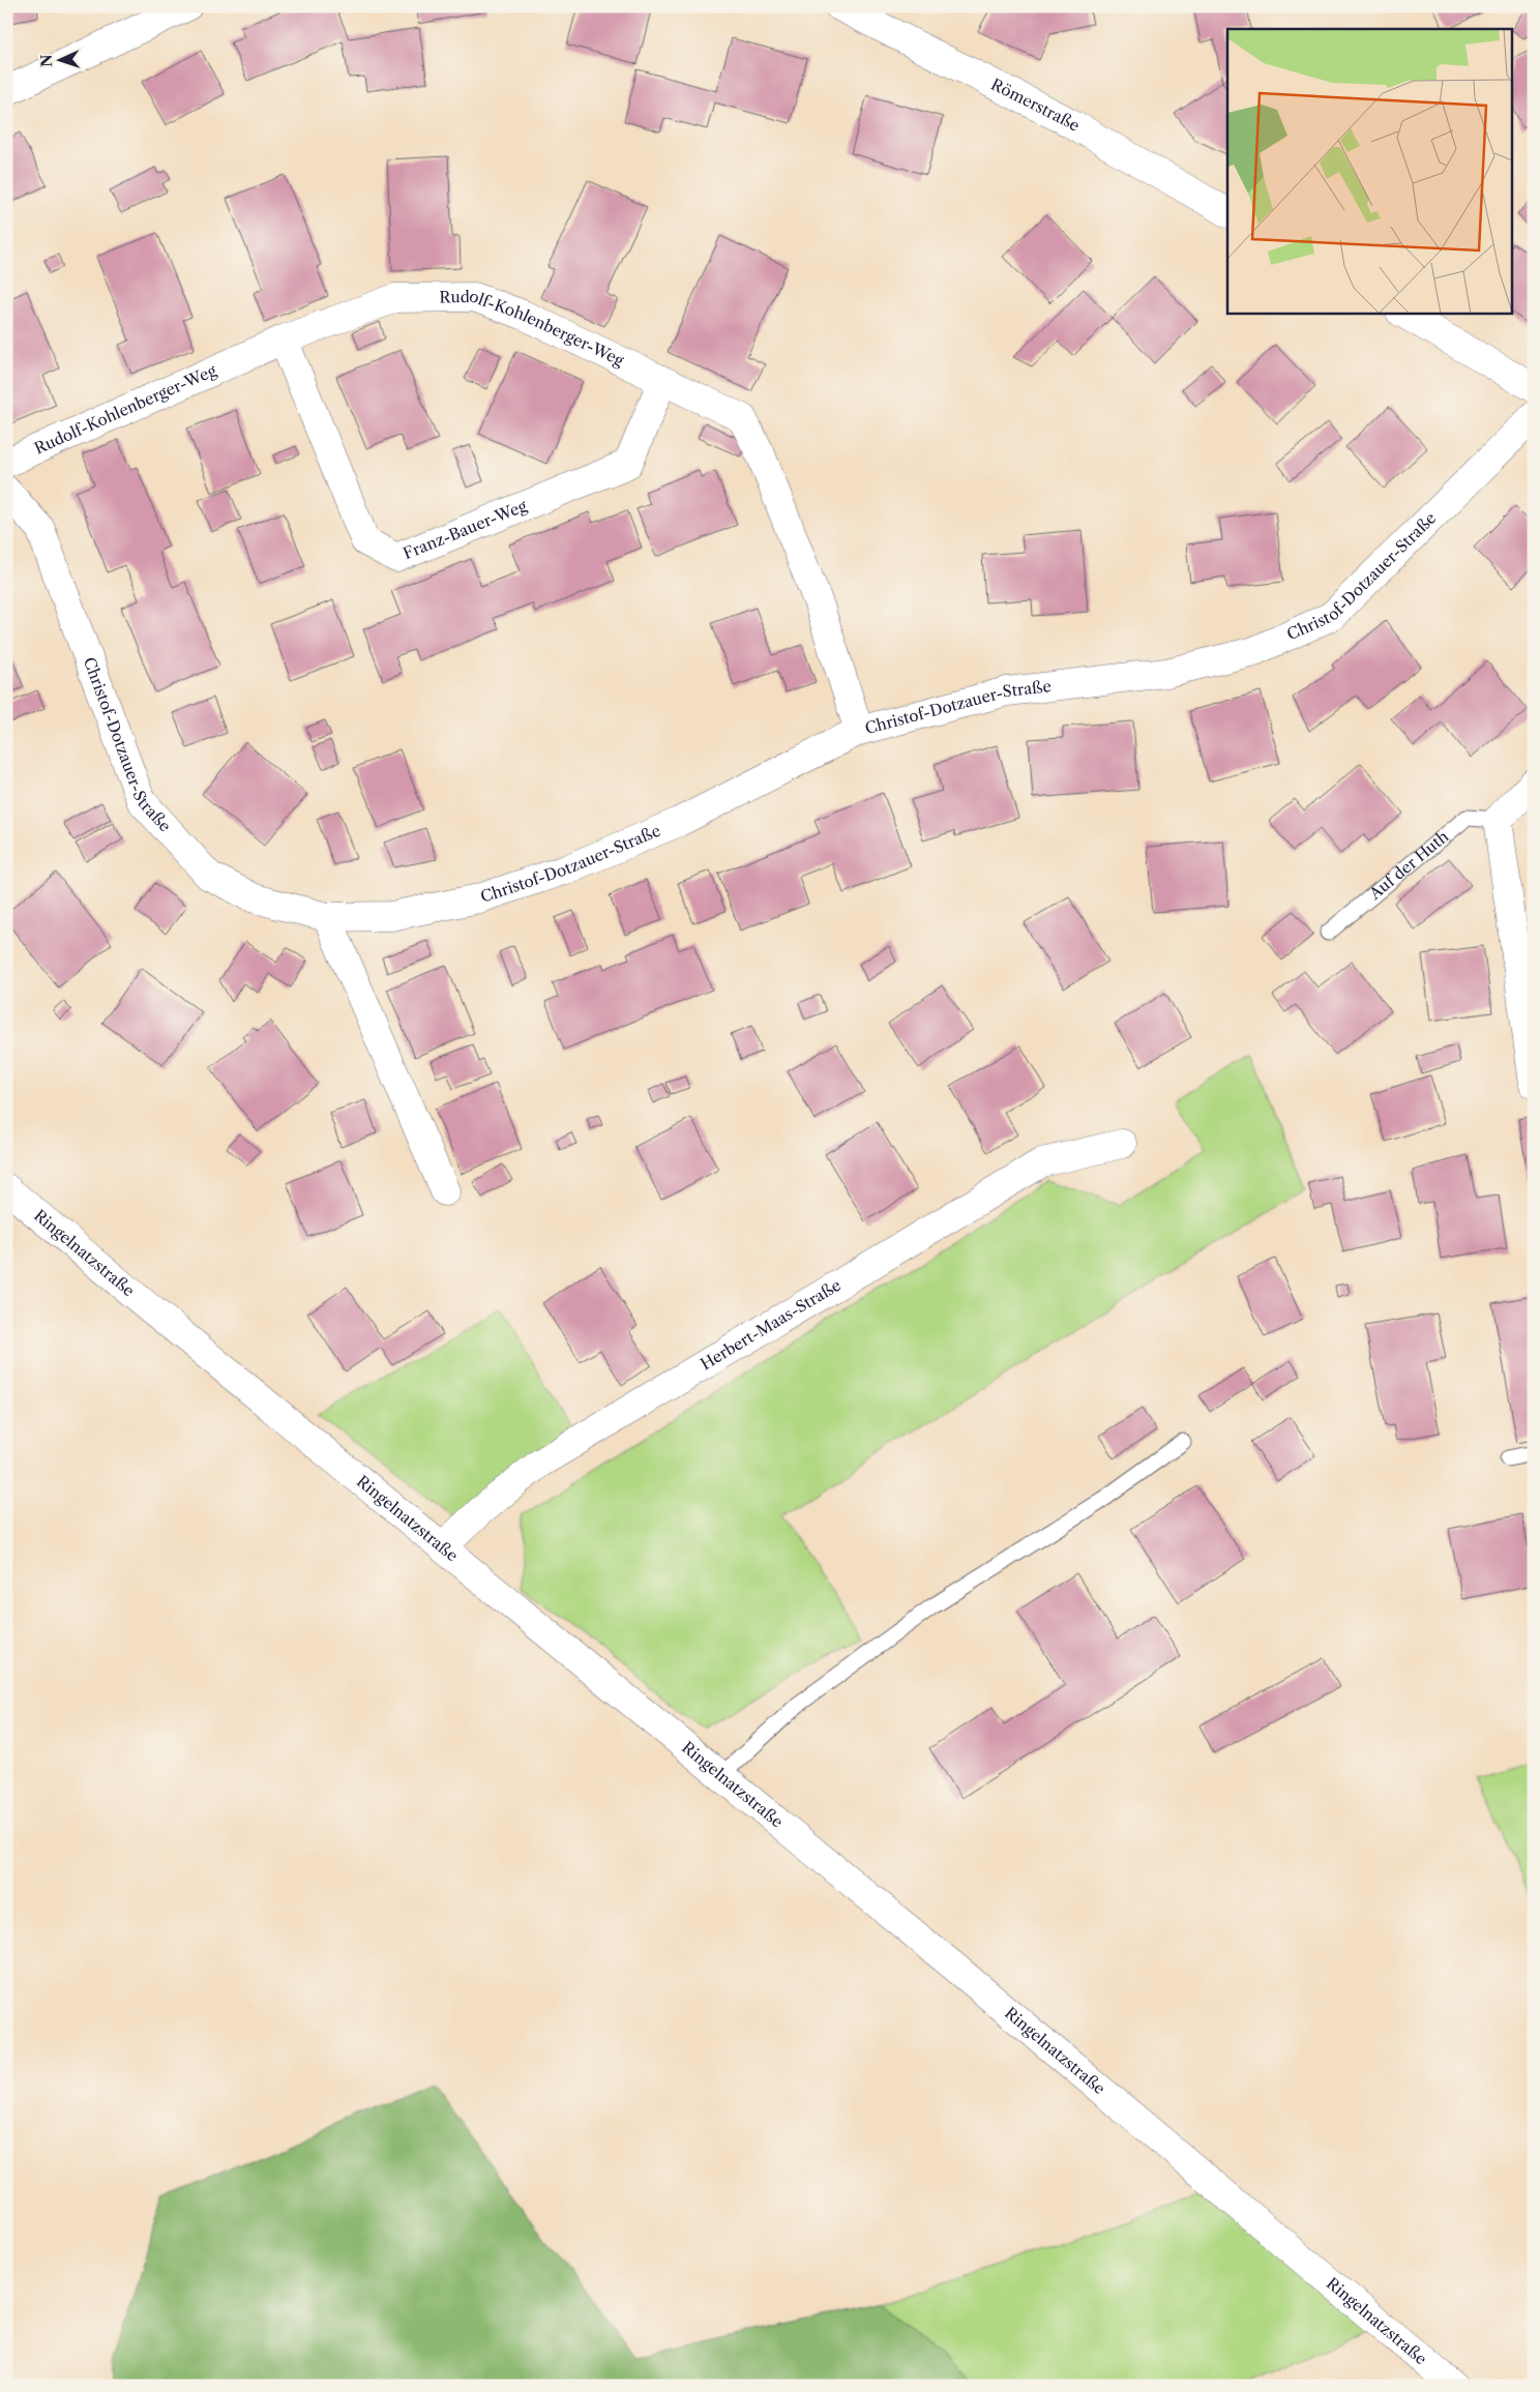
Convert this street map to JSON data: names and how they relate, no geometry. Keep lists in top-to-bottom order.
{
  "streets": {
    "street": [
      "Römerstraße",
      "Rudolf-Kohlenberger-Weg",
      "Franz-Bauer-Weg",
      "Christof-Dotzauer-Straße",
      "Ringelnatzstraße",
      "Herbert-Maas-Straße"
    ],
    "lane": ["Auf der Huth"]
  },
  "crossings": [
    ["Rudolf-Kohlenberger-Weg", "Franz-Bauer-Weg"],
    ["Rudolf-Kohlenberger-Weg", "Christof-Dotzauer-Straße"],
    ["Ringelnatzstraße", "Herbert-Maas-Straße"]
  ],
  "north": "left"
}
